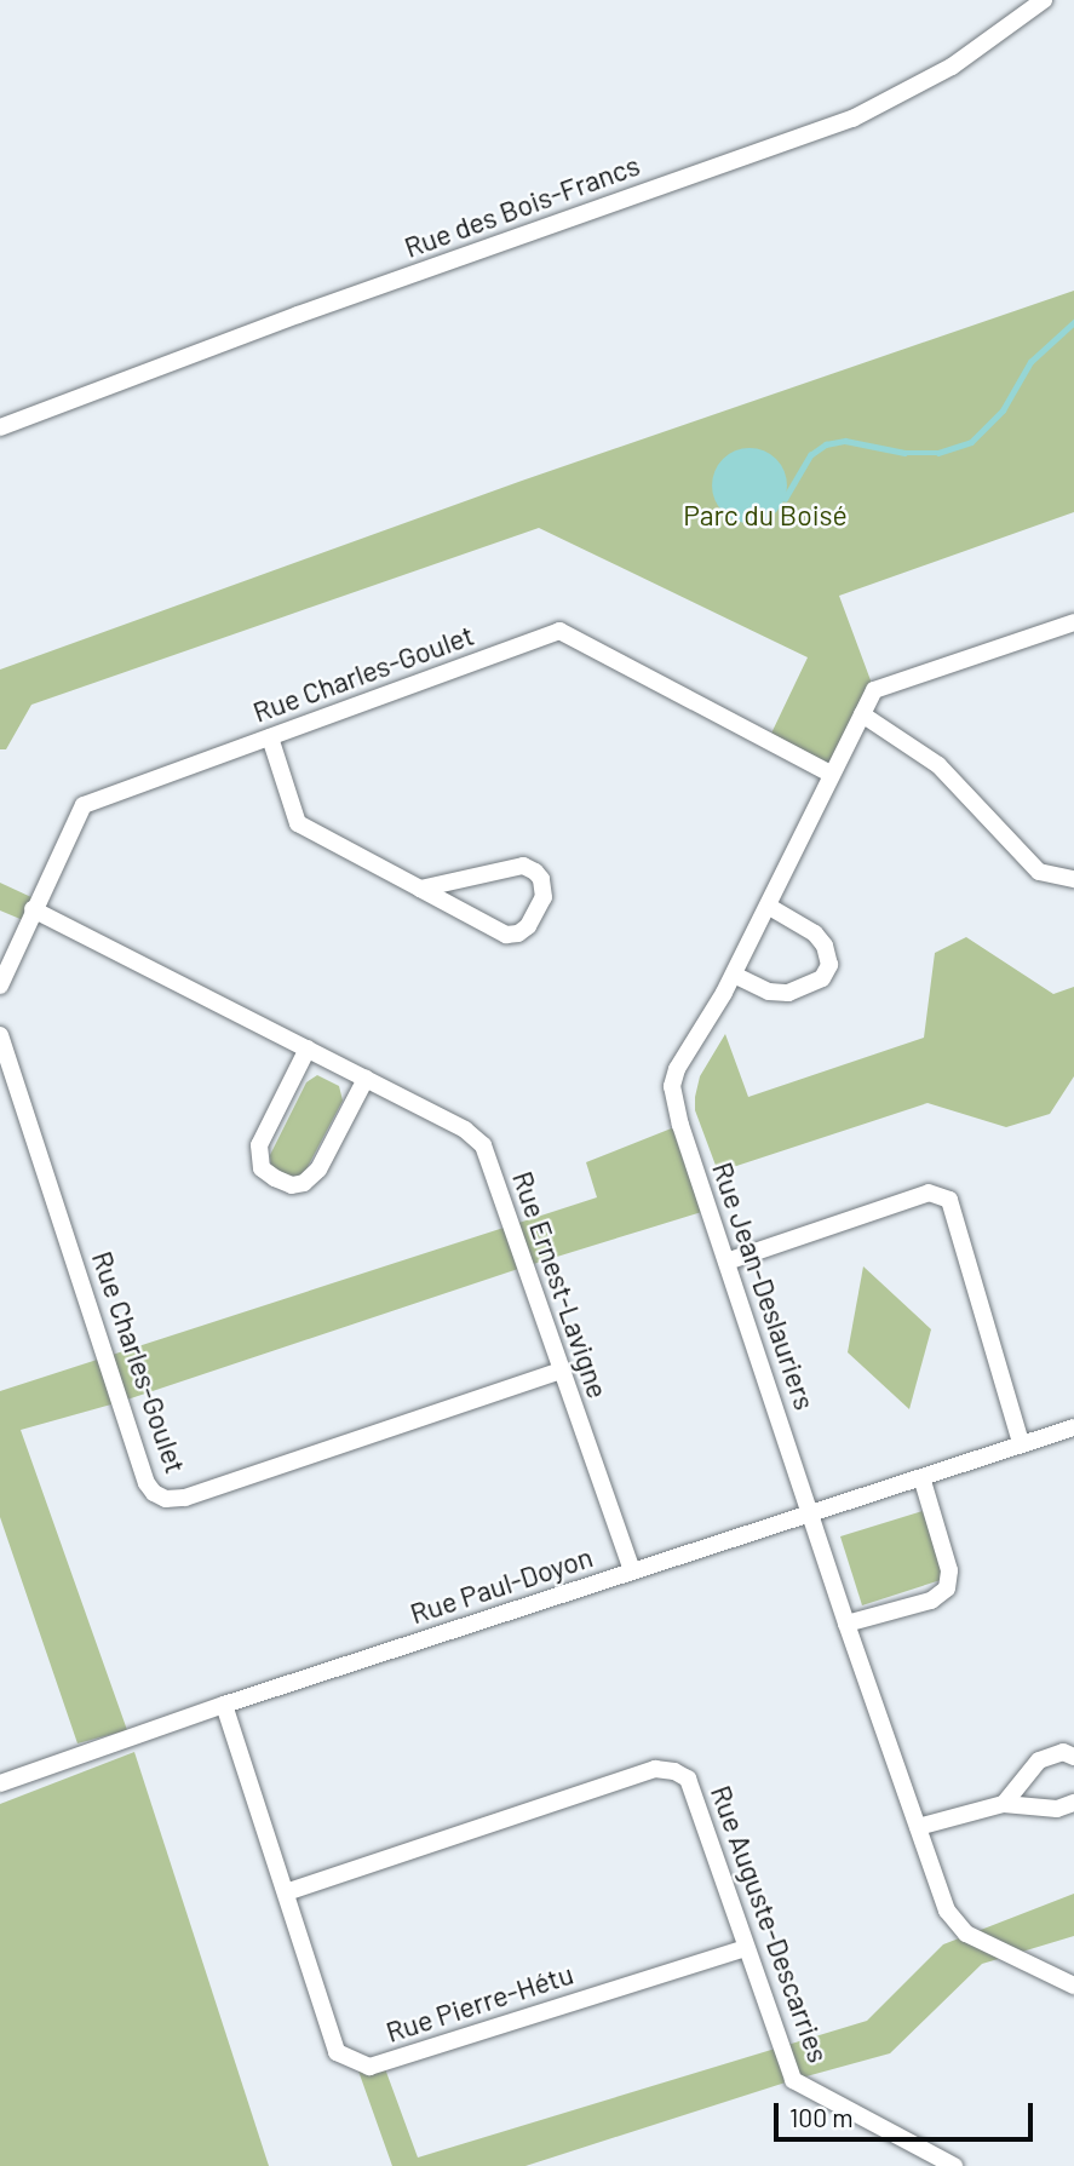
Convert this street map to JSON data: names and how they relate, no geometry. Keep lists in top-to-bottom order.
{
  "streets": {
    "street": [
      "Rue des Bois-Francs",
      "Rue Charles-Goulet",
      "Rue Ernest-Lavigne",
      "Rue Jean-Deslauriers",
      "Rue Paul-Doyon",
      "Rue Auguste-Descarries",
      "Rue Pierre-Hétu"
    ]
  },
  "crossings": [
    ["Rue Charles-Goulet", "Rue Ernest-Lavigne"],
    ["Rue Charles-Goulet", "Rue Jean-Deslauriers"],
    ["Rue Ernest-Lavigne", "Rue Paul-Doyon"],
    ["Rue Jean-Deslauriers", "Rue Paul-Doyon"],
    ["Rue Paul-Doyon", "Rue Pierre-Hétu"],
    ["Rue Auguste-Descarries", "Rue Pierre-Hétu"]
  ],
  "parks": ["Parc du Boisé"],
  "scale_bar": "100 m"
}
